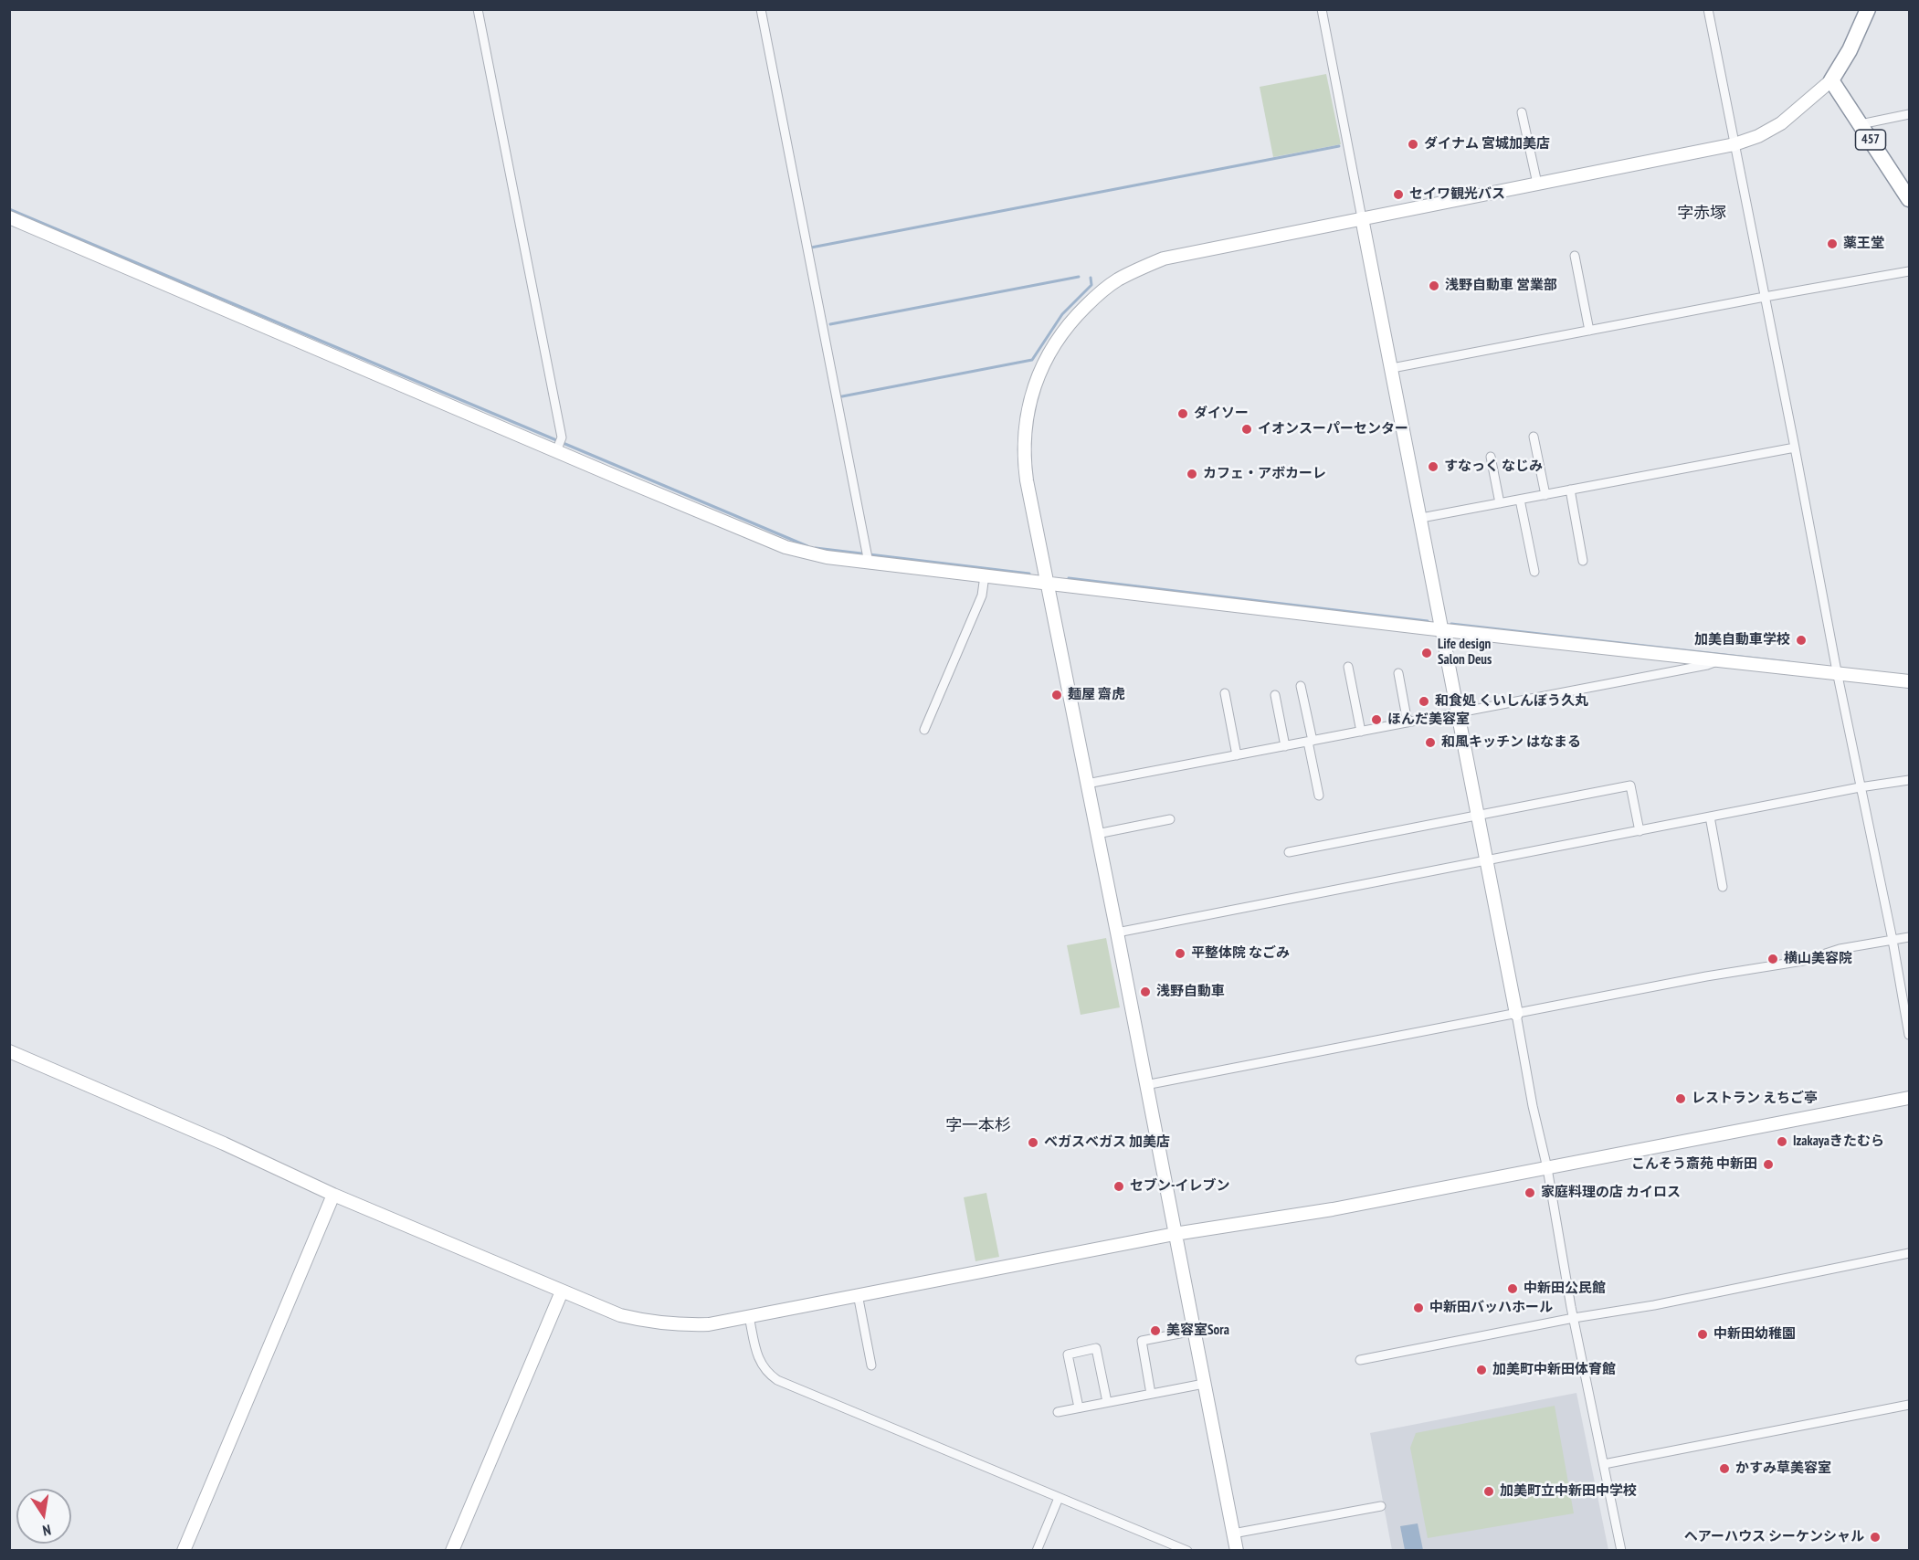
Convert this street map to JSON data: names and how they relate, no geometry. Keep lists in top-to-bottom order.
{
  "streets": {
    "highway": ["457"]
  },
  "districts": ["字赤塚", "字一本杉"],
  "places": [
    "ダイナム 宮城加美店",
    "セイワ観光バス",
    "薬王堂",
    "浅野自動車 営業部",
    "ダイソー",
    "イオンスーパーセンター",
    "すなっく なじみ",
    "カフェ・アボカーレ",
    "加美自動車学校",
    "Life design Salon Deus",
    "麺屋 齋虎",
    "和食処 くいしんぼう久丸",
    "ほんだ美容室",
    "和風キッチン はなまる",
    "平整体院 なごみ",
    "横山美容院",
    "浅野自動車",
    "レストラン えちご亭",
    "Izakayaきたむら",
    "ベガスベガス 加美店",
    "こんそう斎苑 中新田",
    "セブン-イレブン",
    "家庭料理の店 カイロス",
    "中新田公民館",
    "中新田バッハホール",
    "美容室Sora",
    "中新田幼稚園",
    "加美町中新田体育館",
    "かすみ草美容室",
    "加美町立中新田中学校",
    "ヘアーハウス シーケンシャル"
  ],
  "north": "bottom"
}
